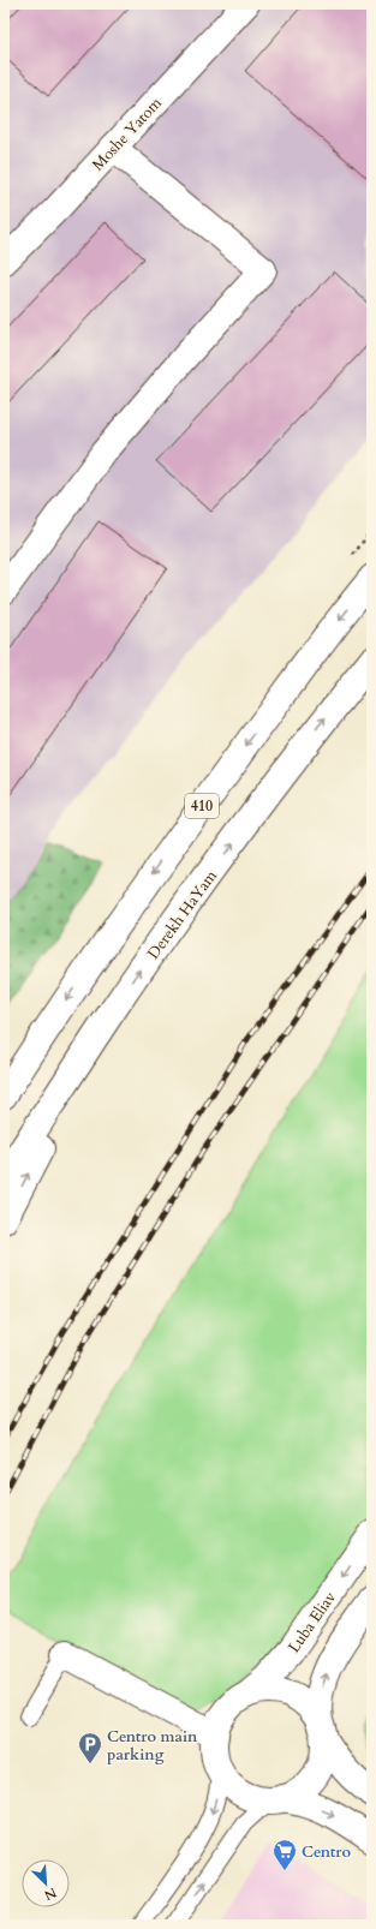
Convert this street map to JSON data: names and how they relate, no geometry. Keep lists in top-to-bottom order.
{
  "streets": {
    "street": [
      "Moshe Yatom",
      "410",
      "Derekh HaYam",
      "Luba Eliav"
    ]
  },
  "places": {
    "parking": ["Centro main parking"],
    "supermarket": ["Centro"]
  },
  "north": "bottom right"
}
